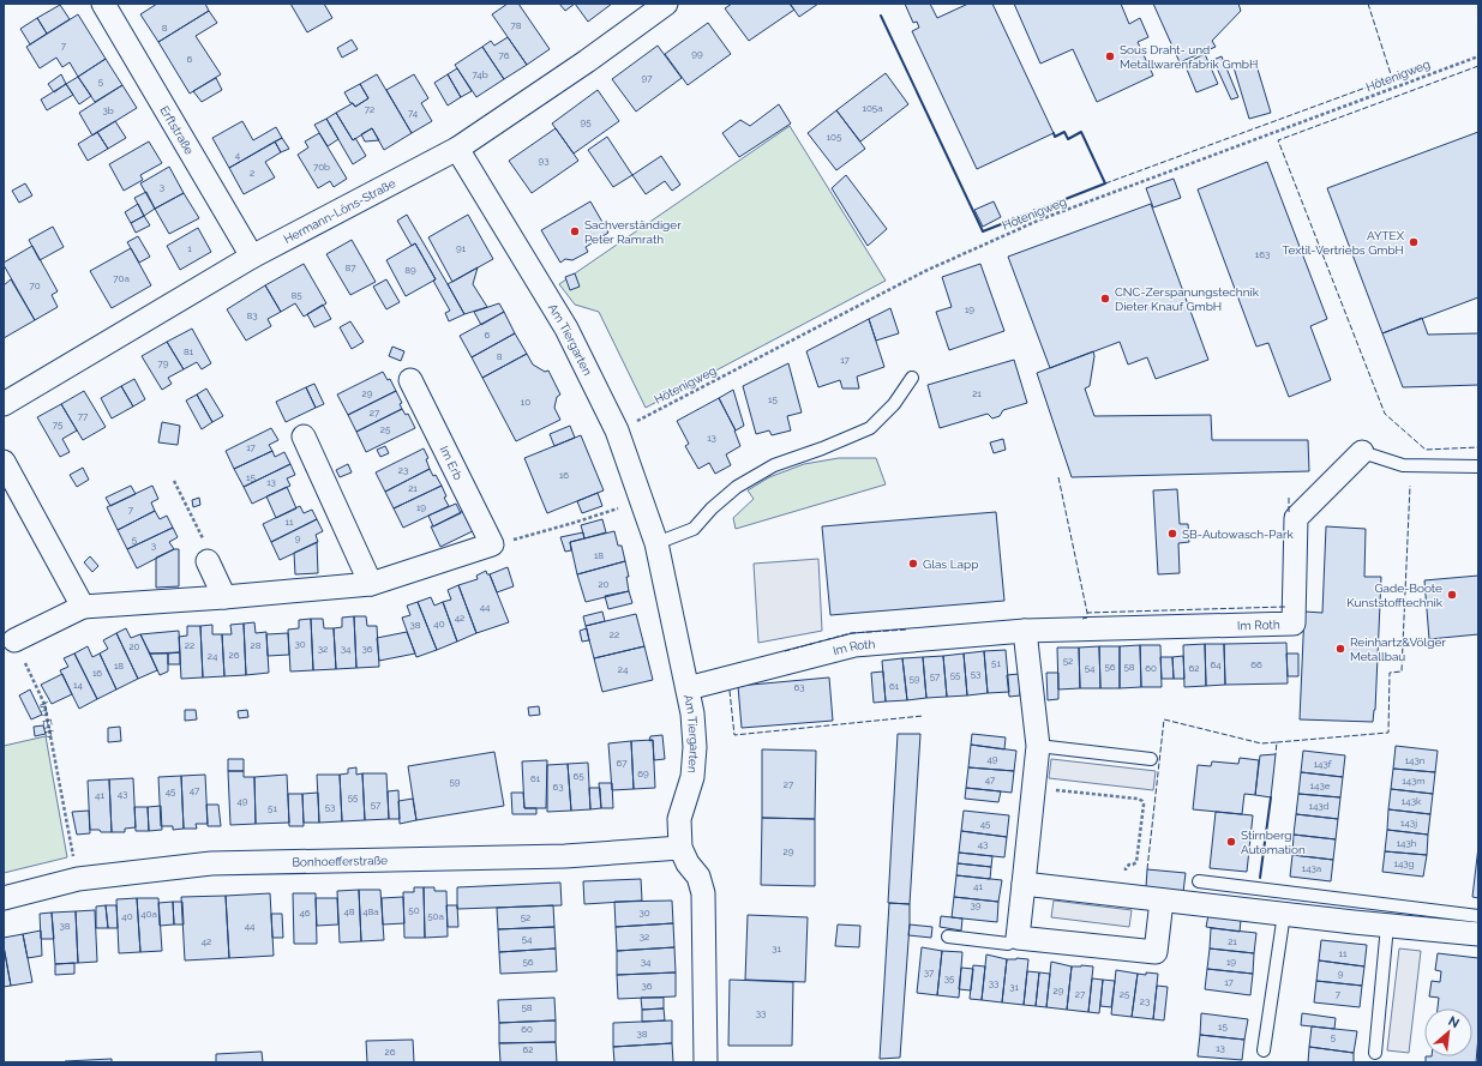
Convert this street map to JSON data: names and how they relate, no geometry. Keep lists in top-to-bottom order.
{
  "streets": {
    "street": [
      "Erftstraße",
      "Hermann-Löns-Straße",
      "Am Tiergarten",
      "Im Erb",
      "Im Roth",
      "Bonhoefferstraße"
    ],
    "path": ["Hötenigweg"]
  },
  "crossings": [
    ["Hötenigweg", "Am Tiergarten"],
    ["Erftstraße", "Hermann-Löns-Straße"],
    ["Hermann-Löns-Straße", "Am Tiergarten"],
    ["Am Tiergarten", "Im Roth"],
    ["Am Tiergarten", "Bonhoefferstraße"],
    ["Im Erb", "Bonhoefferstraße"]
  ],
  "places": [
    "Sous Draht- und Metallwarenfabrik GmbH",
    "Sachverständiger Peter Ramrath",
    "AYTEX Textil-Vertriebs GmbH",
    "CNC-Zerspanungstechnik Dieter Knauf GmbH",
    "SB-Autowasch-Park",
    "Glas Lapp",
    "Gade-Boote Kunststofftechnik",
    "Reinhartz&Völger Metallbau",
    "Stirnberg Automation"
  ],
  "house_numbers": [
    "78",
    "8",
    "7",
    "99",
    "76",
    "6",
    "74b",
    "97",
    "5",
    "105a",
    "72",
    "3b",
    "74",
    "95",
    "105",
    "4",
    "93",
    "70b",
    "2",
    "3",
    "1",
    "91",
    "163",
    "87",
    "89",
    "70a",
    "70",
    "85",
    "19",
    "83",
    "6",
    "81",
    "8",
    "17",
    "79",
    "29",
    "21",
    "15",
    "10",
    "27",
    "77",
    "75",
    "25",
    "13",
    "17",
    "23",
    "16",
    "15",
    "13",
    "21",
    "19",
    "7",
    "11",
    "9",
    "5",
    "3",
    "18",
    "20",
    "44",
    "42",
    "40",
    "38",
    "22",
    "30",
    "22",
    "28",
    "20",
    "32",
    "34",
    "36",
    "26",
    "24",
    "52",
    "51",
    "64",
    "66",
    "18",
    "56",
    "58",
    "54",
    "60",
    "62",
    "24",
    "16",
    "53",
    "55",
    "57",
    "59",
    "14",
    "61",
    "63",
    "49",
    "143n",
    "67",
    "143f",
    "69",
    "65",
    "61",
    "47",
    "143m",
    "59",
    "27",
    "143e",
    "63",
    "47",
    "45",
    "43",
    "41",
    "55",
    "49",
    "143k",
    "57",
    "143d",
    "53",
    "51",
    "143j",
    "45",
    "143h",
    "43",
    "29",
    "143g",
    "143a",
    "41",
    "39",
    "50",
    "48",
    "48a",
    "46",
    "30",
    "40a",
    "40",
    "50a",
    "52",
    "38",
    "44",
    "32",
    "54",
    "42",
    "21",
    "31",
    "11",
    "56",
    "34",
    "19",
    "37",
    "9",
    "35",
    "17",
    "33",
    "36",
    "31",
    "29",
    "27",
    "25",
    "7",
    "23",
    "58",
    "33",
    "15",
    "60",
    "38",
    "5",
    "13",
    "62",
    "26"
  ],
  "north": "top right"
}
